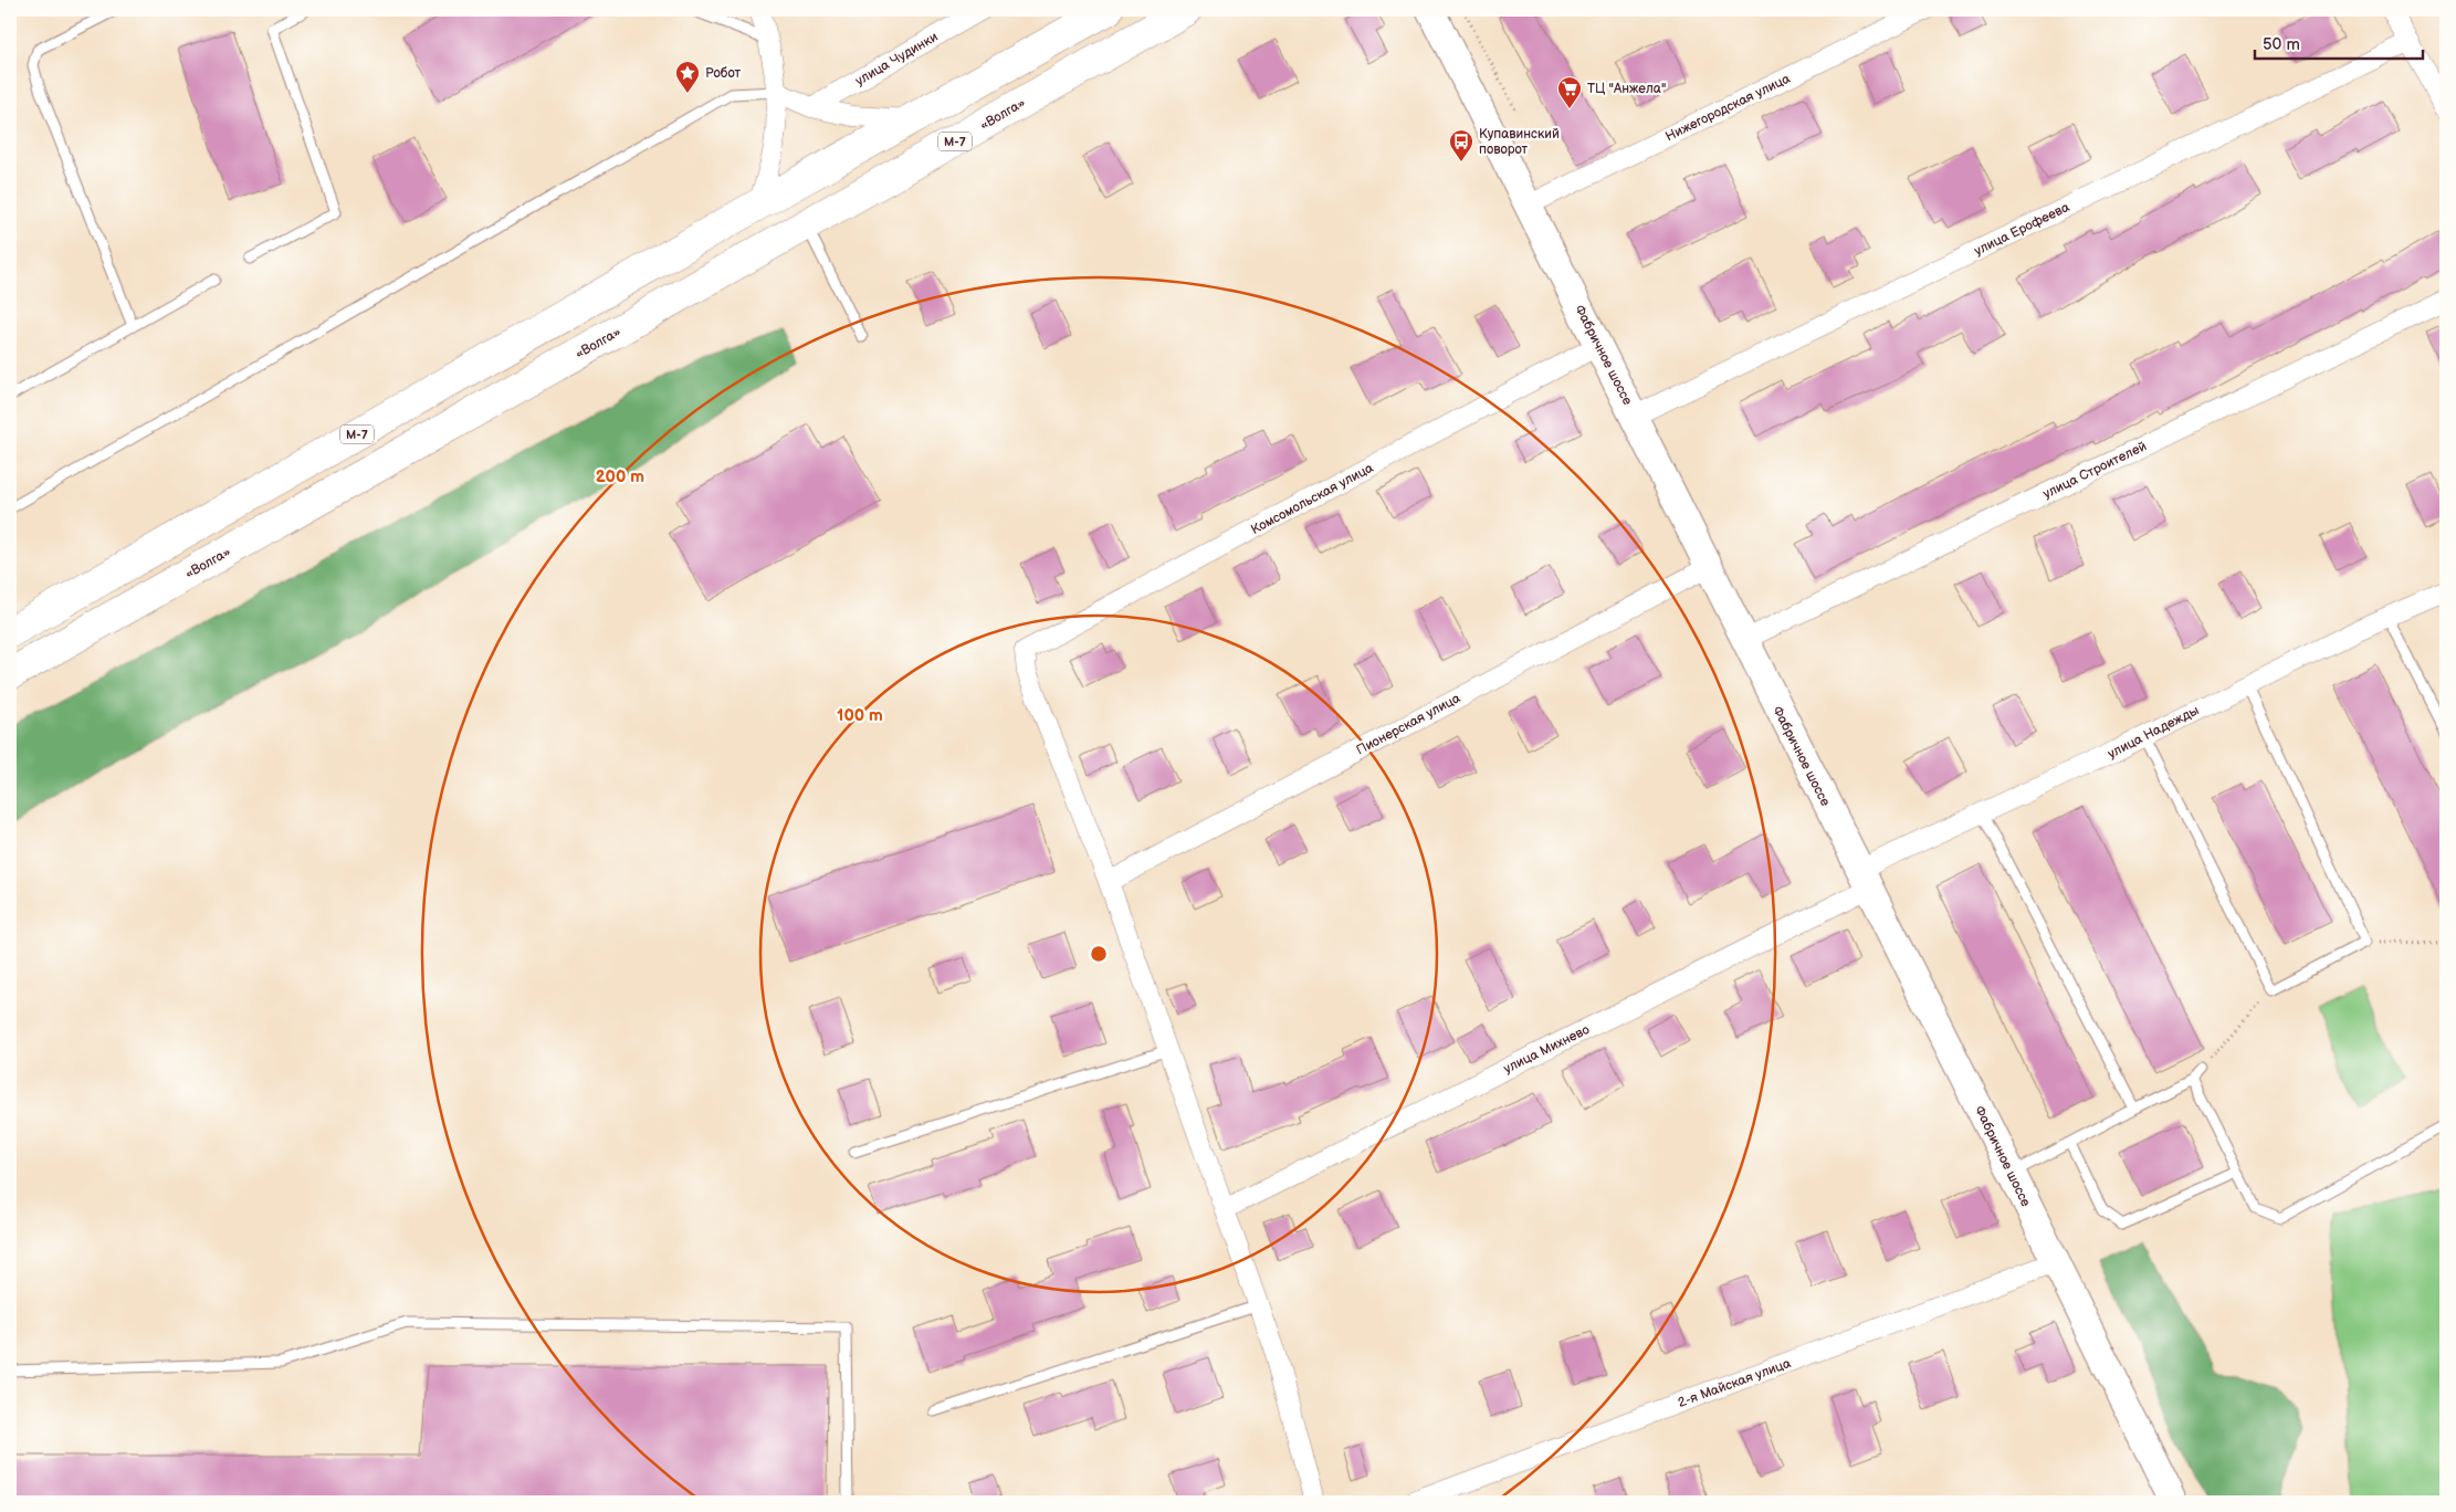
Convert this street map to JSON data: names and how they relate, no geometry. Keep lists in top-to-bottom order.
{
  "streets": {
    "highway": ["«Волга»", "М-7"],
    "main road": ["Фабричное шоссе"],
    "street": [
      "улица Чудинки",
      "Нижегородская улица",
      "улица Ерофеева",
      "улица Строителей",
      "Комсомольская улица",
      "Пионерская улица",
      "улица Надежды",
      "улица Михнево",
      "2-я Майская улица"
    ]
  },
  "crossings": [
    ["Нижегородская улица", "Фабричное шоссе"],
    ["улица Ерофеева", "Фабричное шоссе"],
    ["Фабричное шоссе", "улица Строителей"],
    ["Фабричное шоссе", "Комсомольская улица"],
    ["Фабричное шоссе", "Пионерская улица"],
    ["Фабричное шоссе", "улица Надежды"],
    ["Фабричное шоссе", "улица Михнево"],
    ["Фабричное шоссе", "2-я Майская улица"],
    ["Комсомольская улица", "Пионерская улица"],
    ["улица Надежды", "улица Михнево"]
  ],
  "places": {
    "place": ["Робот"],
    "supermarket": ["ТЦ \"Анжела\""],
    "bus stop": ["Купавинский поворот"]
  },
  "scale_bar": "50 m",
  "rings": ["200 m", "100 m"]
}
